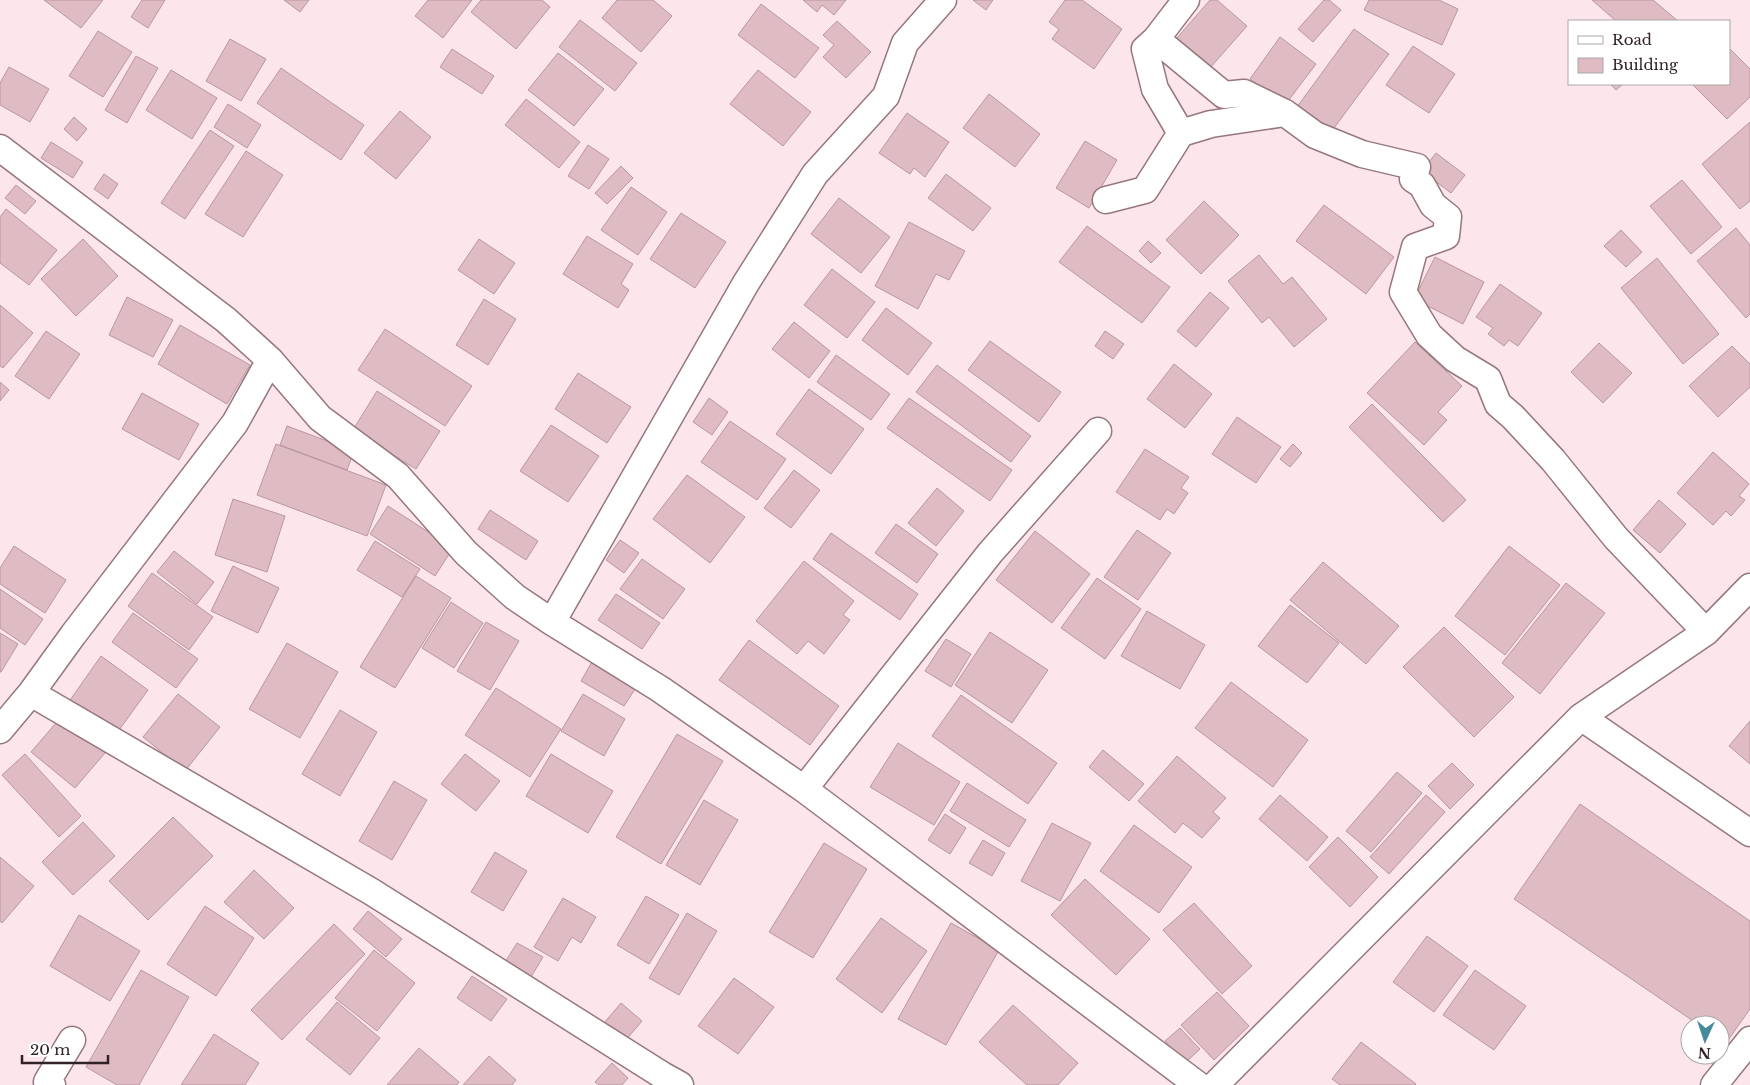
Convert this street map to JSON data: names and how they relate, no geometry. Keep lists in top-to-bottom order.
{
  "legend": ["Road", "Building"],
  "scale_bar": "20 m",
  "north": "bottom"
}
